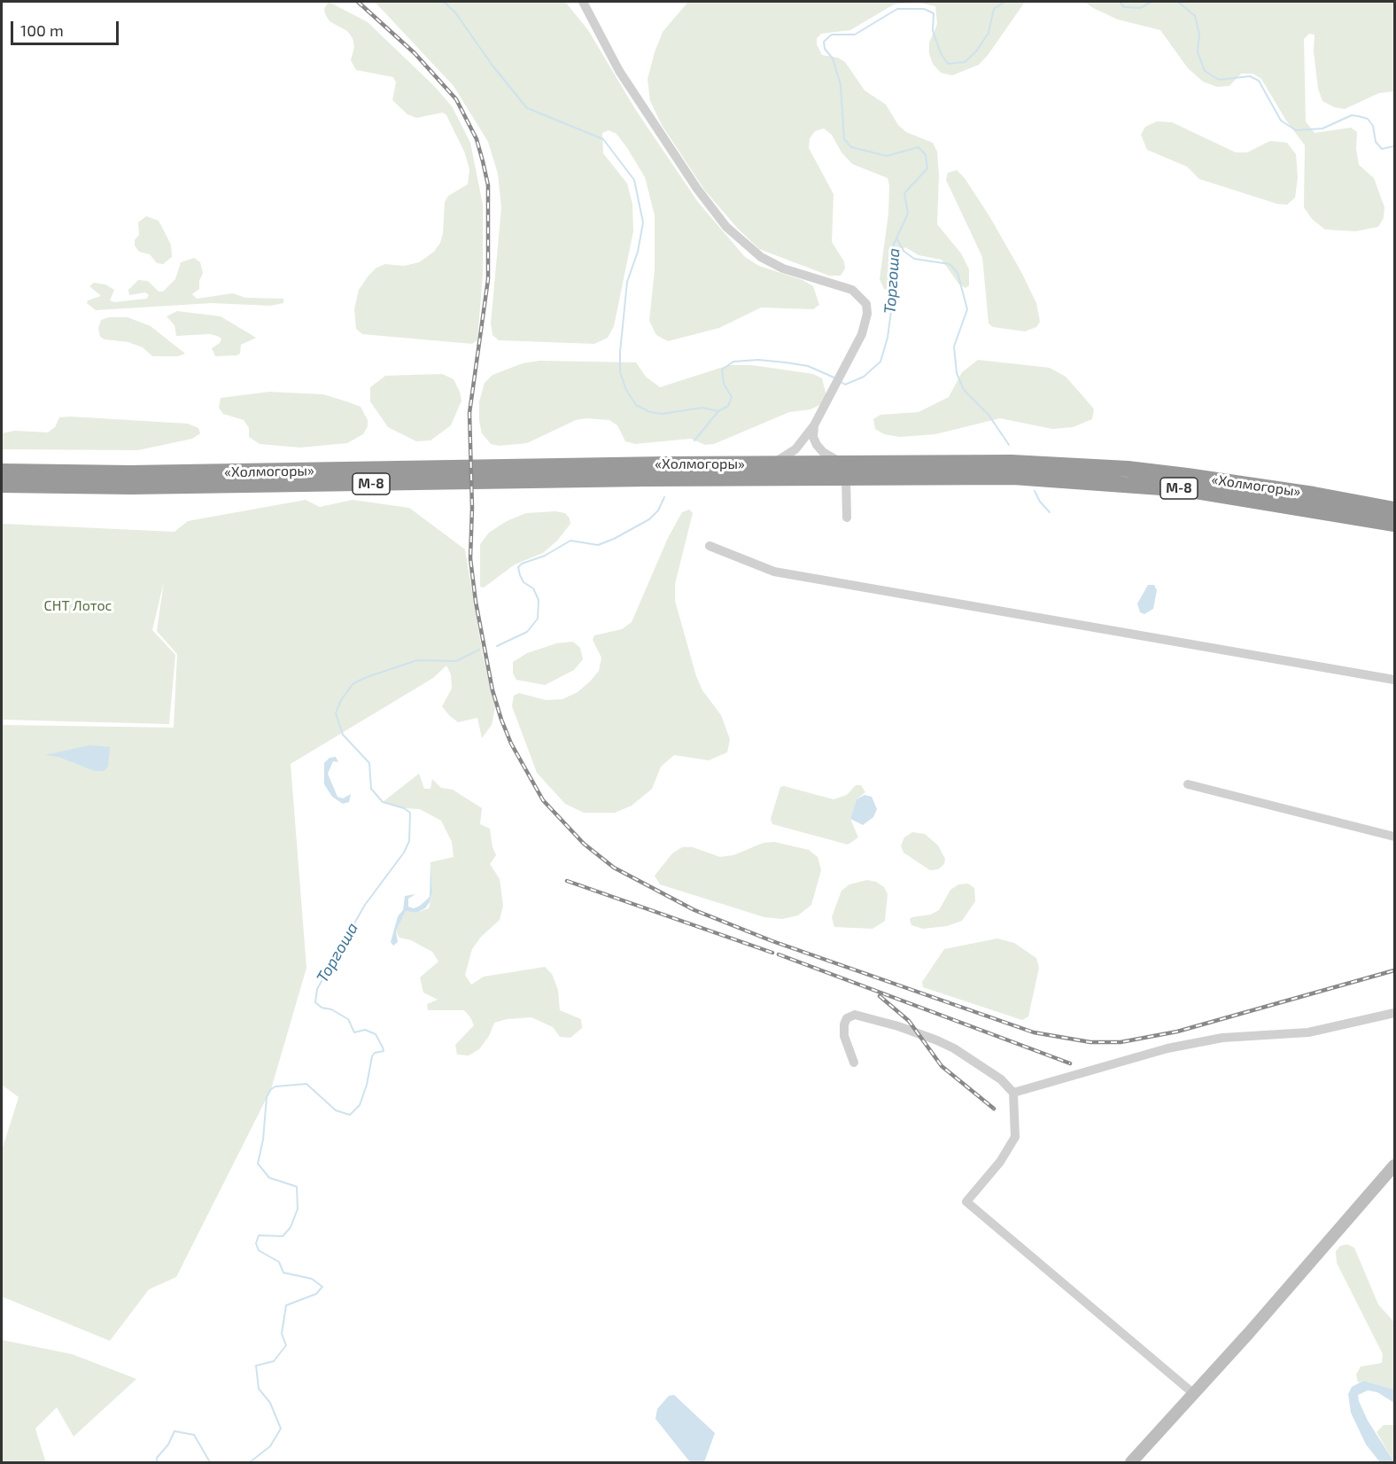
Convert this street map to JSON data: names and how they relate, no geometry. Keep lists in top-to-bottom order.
{
  "streets": {
    "highway": ["«Холмогоры»", "М-8"]
  },
  "water": ["Торгоша"],
  "parks": ["СНТ Лотос"],
  "scale_bar": "100 m"
}
